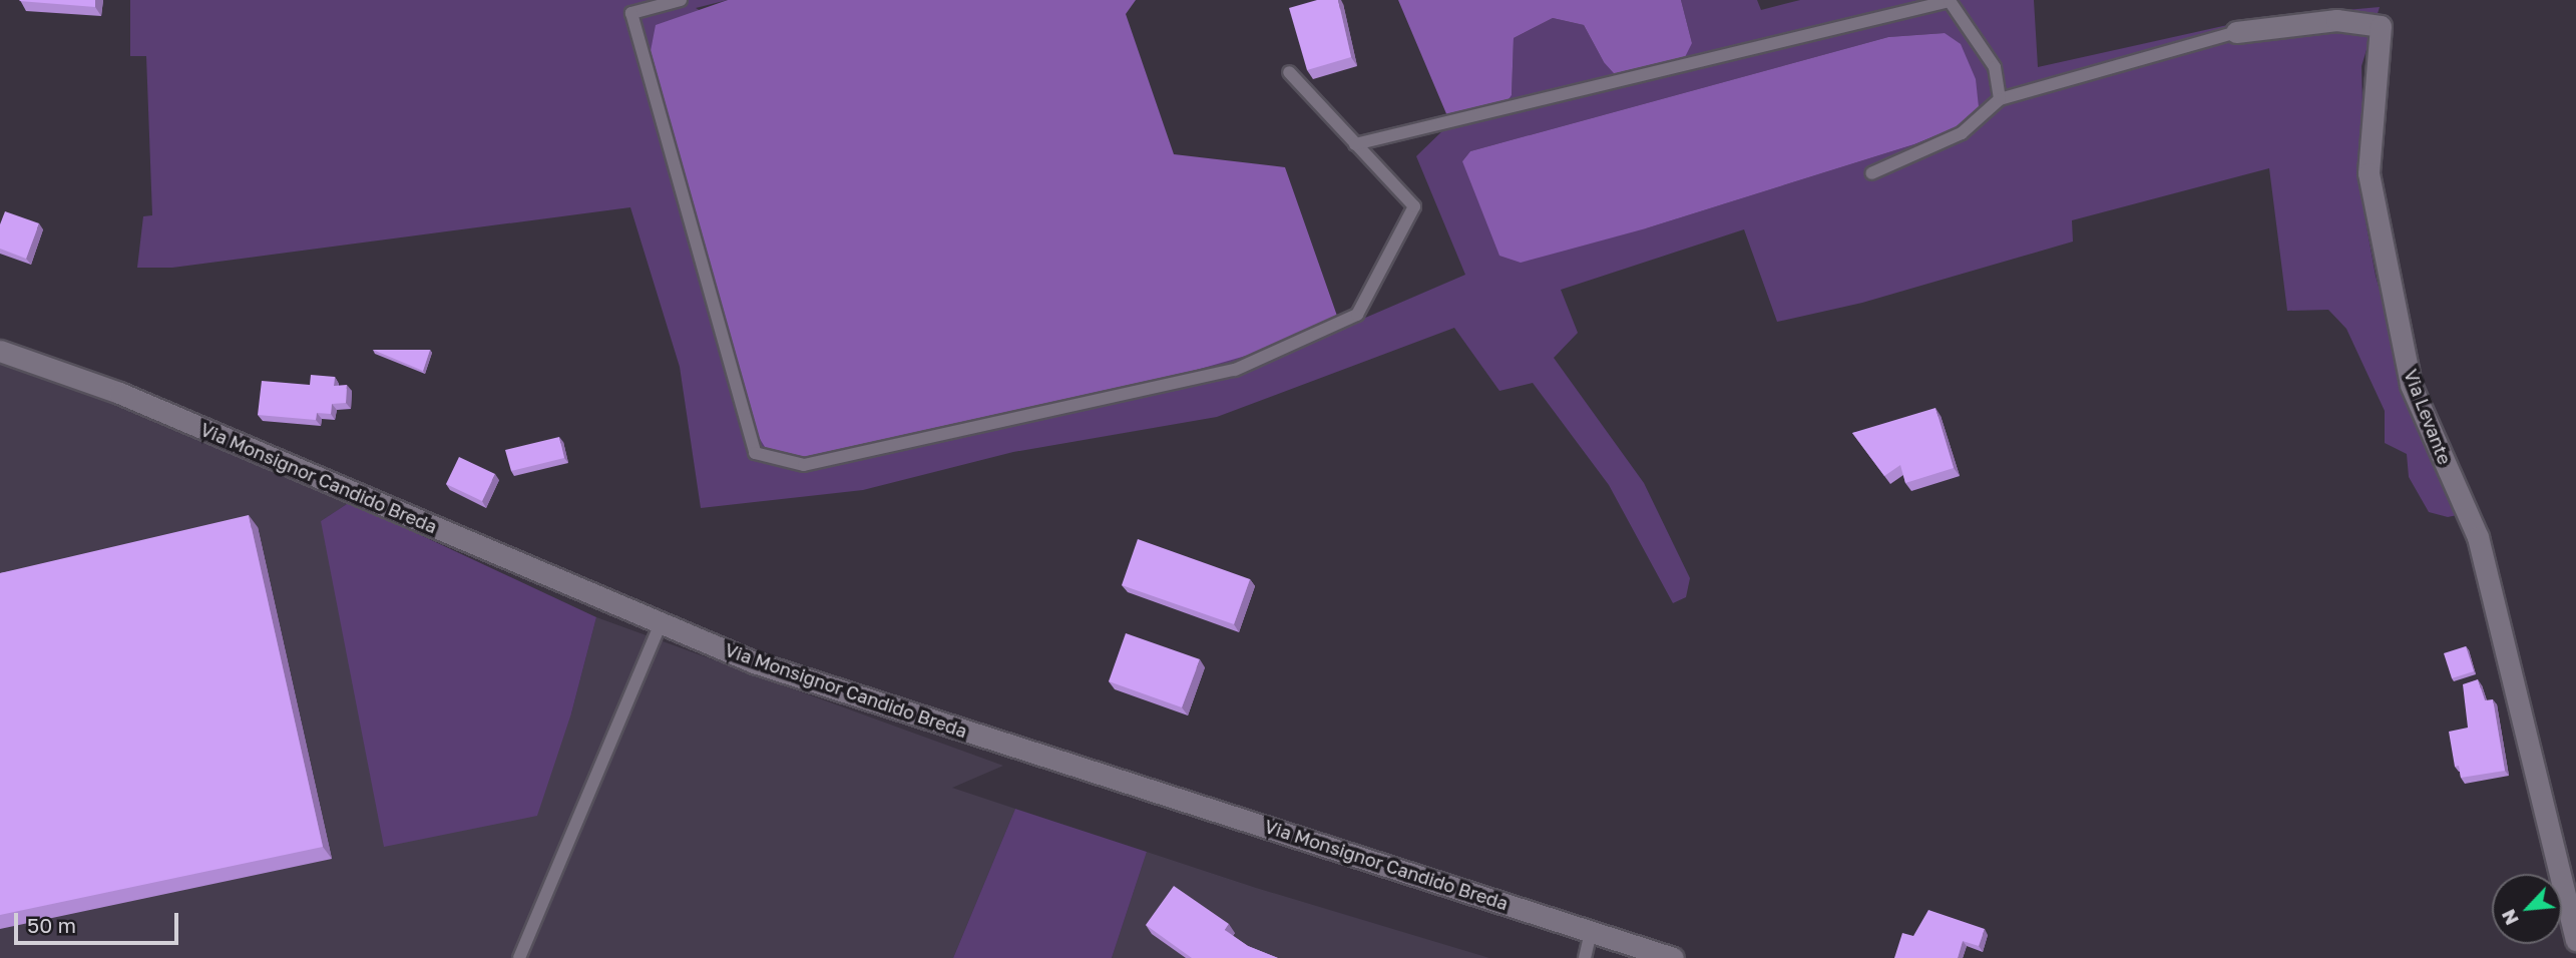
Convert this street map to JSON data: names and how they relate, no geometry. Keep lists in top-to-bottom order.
{
  "streets": {
    "main road": ["Via Levante", "Via Monsignor Candido Breda"]
  },
  "scale_bar": "50 m",
  "north": "bottom left"
}
